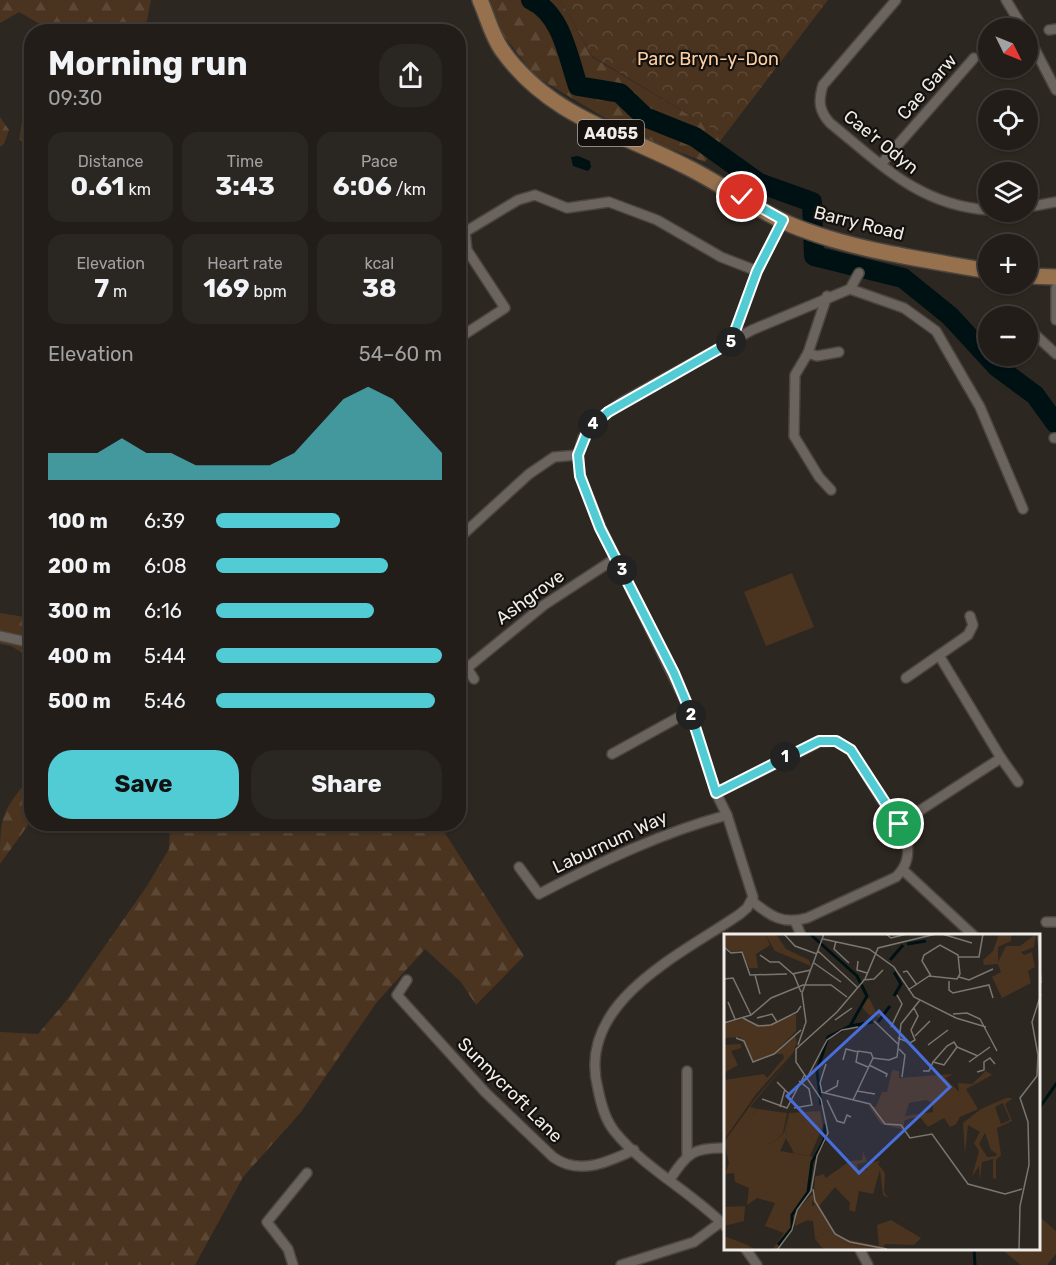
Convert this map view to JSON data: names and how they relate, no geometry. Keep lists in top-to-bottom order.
{
  "streets": {
    "main road": ["A4055", "Barry Road"],
    "street": [
      "Cae Garw",
      "Cae'r Odyn",
      "Ashgrove",
      "Laburnum Way",
      "Sunnycroft Lane"
    ]
  },
  "crossings": [
    ["Cae Garw", "Cae'r Odyn"]
  ],
  "parks": ["Parc Bryn-y-Don"],
  "north": "bottom right",
  "page": {
    "map_buttons": ["+", "−"],
    "heading": ["Morning run", "09:30"],
    "stats": [
      ["Distance", "0.61 km"],
      ["Time", "3:43"],
      ["Pace", "6:06 /km"],
      ["Elevation", "7 m"],
      ["Heart rate", "169 bpm"],
      ["kcal", "38"]
    ],
    "pins": [
      "5",
      "4",
      "3",
      "2",
      "1"
    ],
    "chart": ["Elevation", "54–60 m"],
    "list": [
      {
        "name": "100 m",
        "note": "6:39"
      },
      {
        "name": "200 m",
        "note": "6:08"
      },
      {
        "name": "300 m",
        "note": "6:16"
      },
      {
        "name": "400 m",
        "note": "5:44"
      },
      {
        "name": "500 m",
        "note": "5:46"
      }
    ],
    "buttons": ["Save", "Share"]
  }
}
